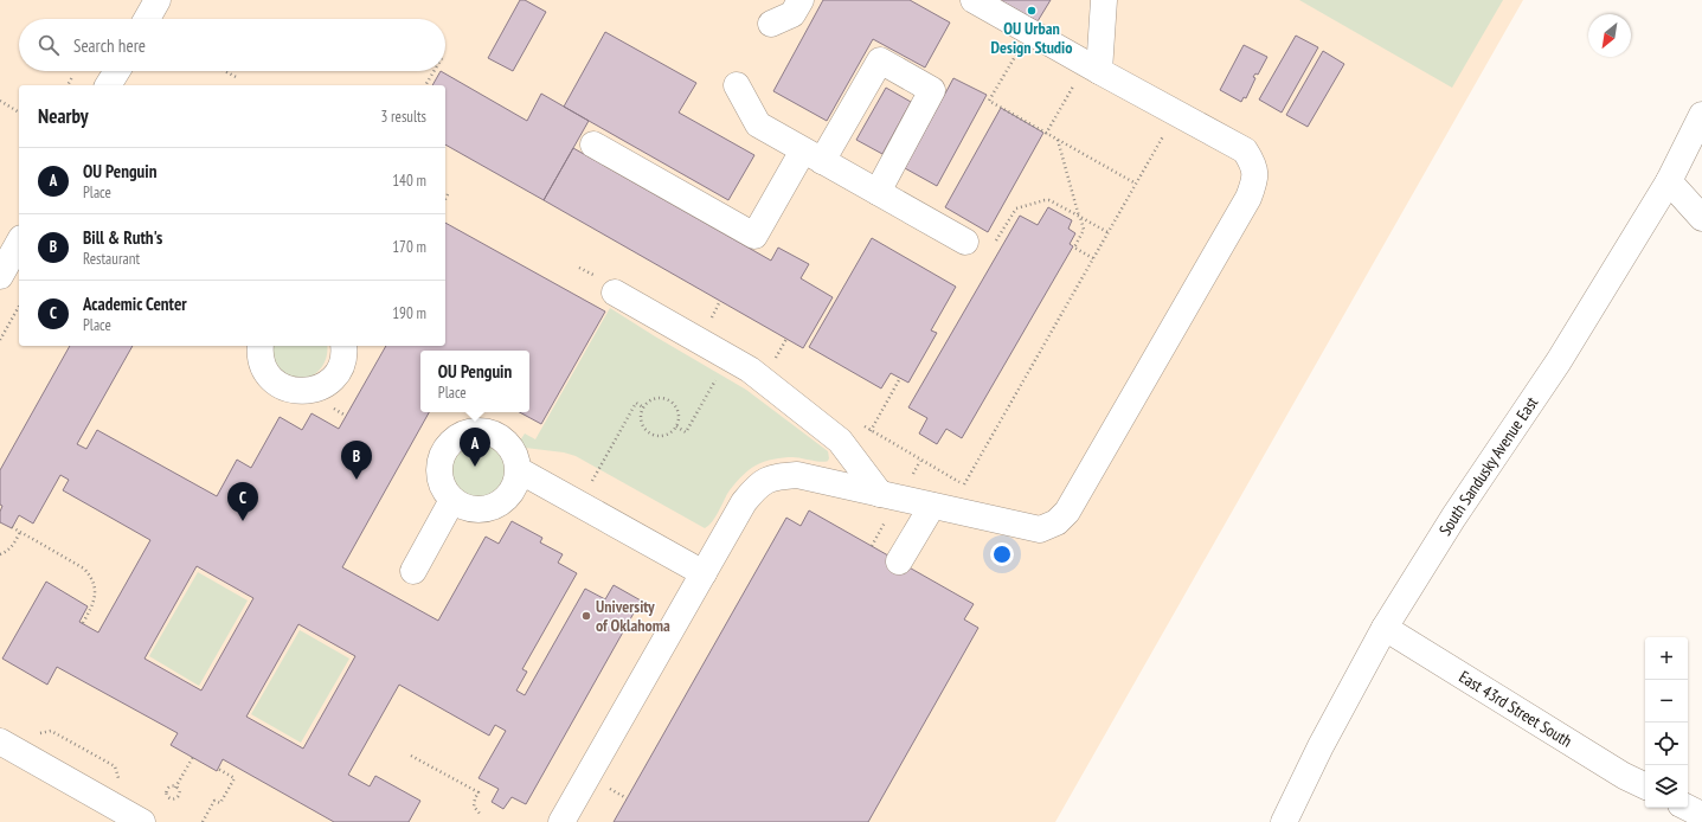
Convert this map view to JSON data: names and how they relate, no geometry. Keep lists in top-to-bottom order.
{
  "streets": {
    "street": ["South Sandusky Avenue East", "East 43rd Street South"]
  },
  "crossings": [
    ["South Sandusky Avenue East", "East 43rd Street South"]
  ],
  "places": ["OU Urban Design Studio", "University of Oklahoma"],
  "north": "bottom left",
  "page": {
    "search": "Search here",
    "heading": ["Nearby", "3 results"],
    "list": [
      {
        "mark": "A",
        "name": "OU Penguin",
        "note": "Place",
        "value": "140 m"
      },
      {
        "mark": "B",
        "name": "Bill & Ruth's",
        "note": "Restaurant",
        "value": "170 m"
      },
      {
        "mark": "C",
        "name": "Academic Center",
        "note": "Place",
        "value": "190 m"
      }
    ],
    "popup": ["OU Penguin", "Place"],
    "pins": ["A", "B", "C"],
    "map_buttons": ["+", "−"]
  }
}
